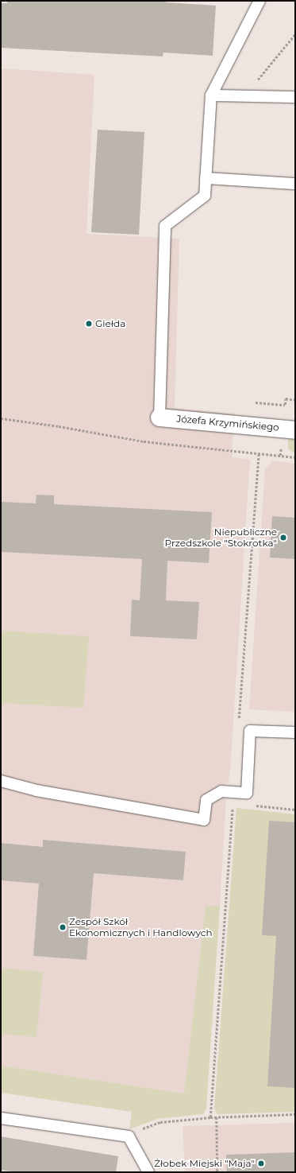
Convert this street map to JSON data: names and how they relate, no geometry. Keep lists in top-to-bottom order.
{
  "streets": {
    "street": ["Józefa Krzymińskiego"]
  },
  "places": [
    "Giełda",
    "Niepubliczne Przedszkole \"Stokrotka\"",
    "Zespół Szkół Ekonomicznych i Handlowych",
    "Żłobek Miejski \"Maja\""
  ]
}
